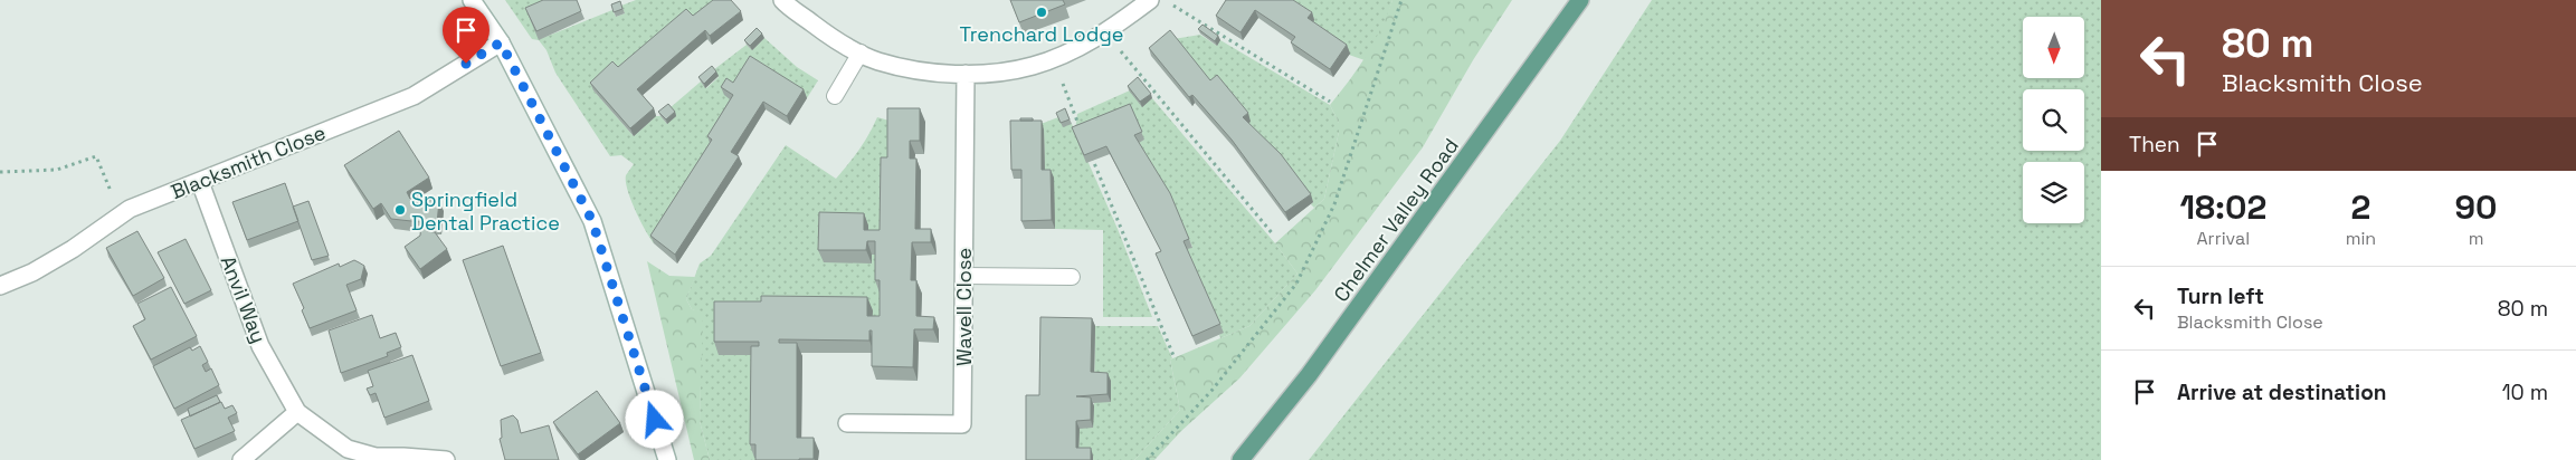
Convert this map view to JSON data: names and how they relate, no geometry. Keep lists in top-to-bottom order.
{
  "streets": {
    "main road": ["Chelmer Valley Road"],
    "street": ["Blacksmith Close", "Anvil Way", "Wavell Close"]
  },
  "crossings": [
    ["Blacksmith Close", "Anvil Way"]
  ],
  "places": ["Trenchard Lodge", "Springfield Dental Practice"],
  "north": "bottom",
  "page": {
    "turn": ["80 m", "Blacksmith Close"],
    "then": "Then",
    "eta": [
      "18:02",
      "Arrival",
      "2",
      "min",
      "90",
      "m"
    ],
    "list": [
      {
        "name": "Turn left",
        "note": "Blacksmith Close",
        "value": "80 m"
      },
      {
        "name": "Arrive at destination",
        "value": "10 m"
      }
    ]
  }
}
